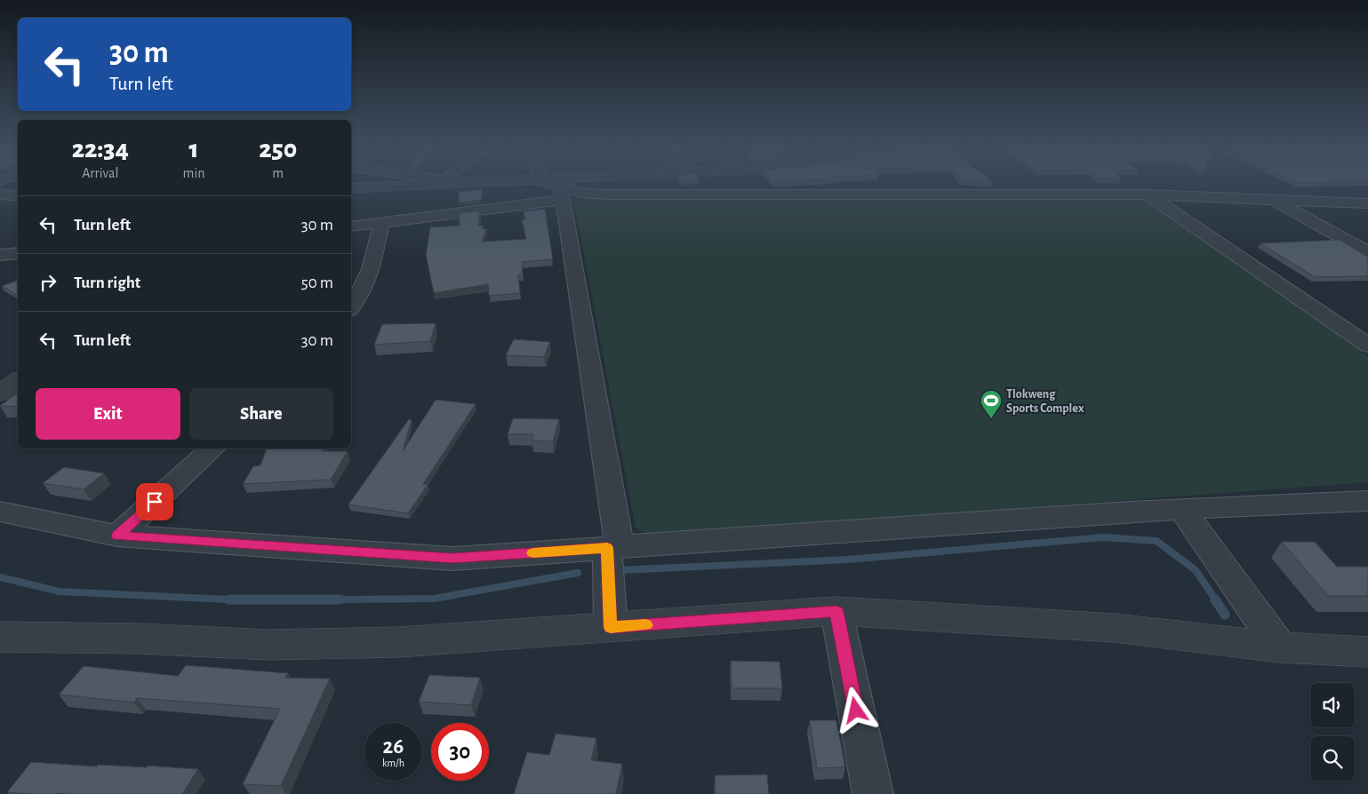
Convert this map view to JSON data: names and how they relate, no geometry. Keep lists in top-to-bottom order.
{
  "places": {
    "sports": ["Tlokweng Sports Complex"]
  },
  "page": {
    "turn": ["30 m", "Turn left"],
    "eta": [
      "22:34",
      "Arrival",
      "1",
      "min",
      "250",
      "m"
    ],
    "list": [
      {
        "name": "Turn left",
        "value": "30 m"
      },
      {
        "name": "Turn right",
        "value": "50 m"
      },
      {
        "name": "Turn left",
        "value": "30 m"
      }
    ],
    "buttons": ["Exit", "Share"],
    "speed": "26 km/h",
    "limit": "30"
  }
}
